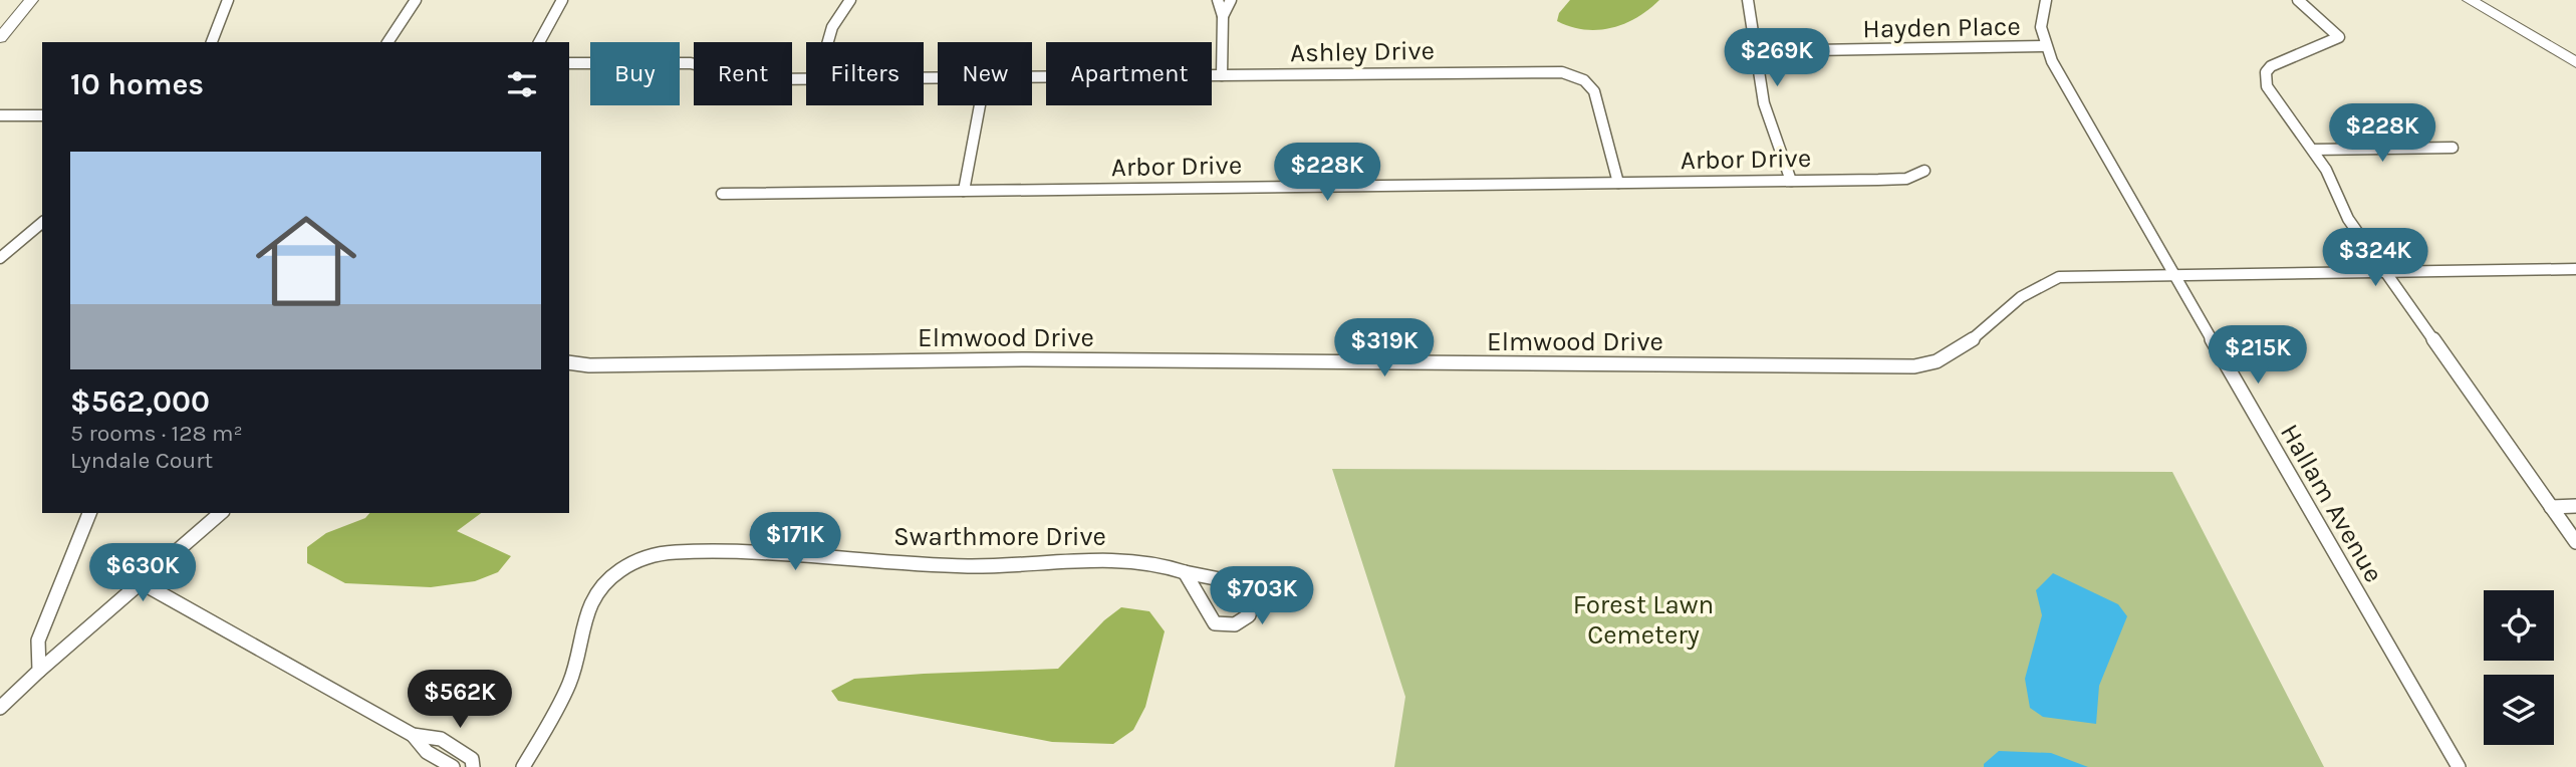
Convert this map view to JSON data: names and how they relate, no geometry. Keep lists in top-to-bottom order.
{
  "streets": {
    "street": [
      "Hayden Place",
      "Ashley Drive",
      "Arbor Drive",
      "Elmwood Drive",
      "Hallam Avenue",
      "Swarthmore Drive"
    ]
  },
  "crossings": [
    ["Hayden Place", "Hallam Avenue"],
    ["Ashley Drive", "Arbor Drive"],
    ["Elmwood Drive", "Hallam Avenue"]
  ],
  "parks": ["Forest Lawn Cemetery"],
  "page": {
    "price": [
      "$269K",
      "$228K",
      "$228K",
      "$324K",
      "$319K",
      "$215K",
      "$171K",
      "$630K",
      "$703K",
      "$562K"
    ],
    "chip": [
      "Buy",
      "Rent",
      "Filters",
      "New",
      "Apartment"
    ],
    "heading": "10 homes",
    "list": [
      {
        "name": "$562,000",
        "note": "5 rooms · 128 m² · Lyndale Court"
      }
    ]
  }
}
